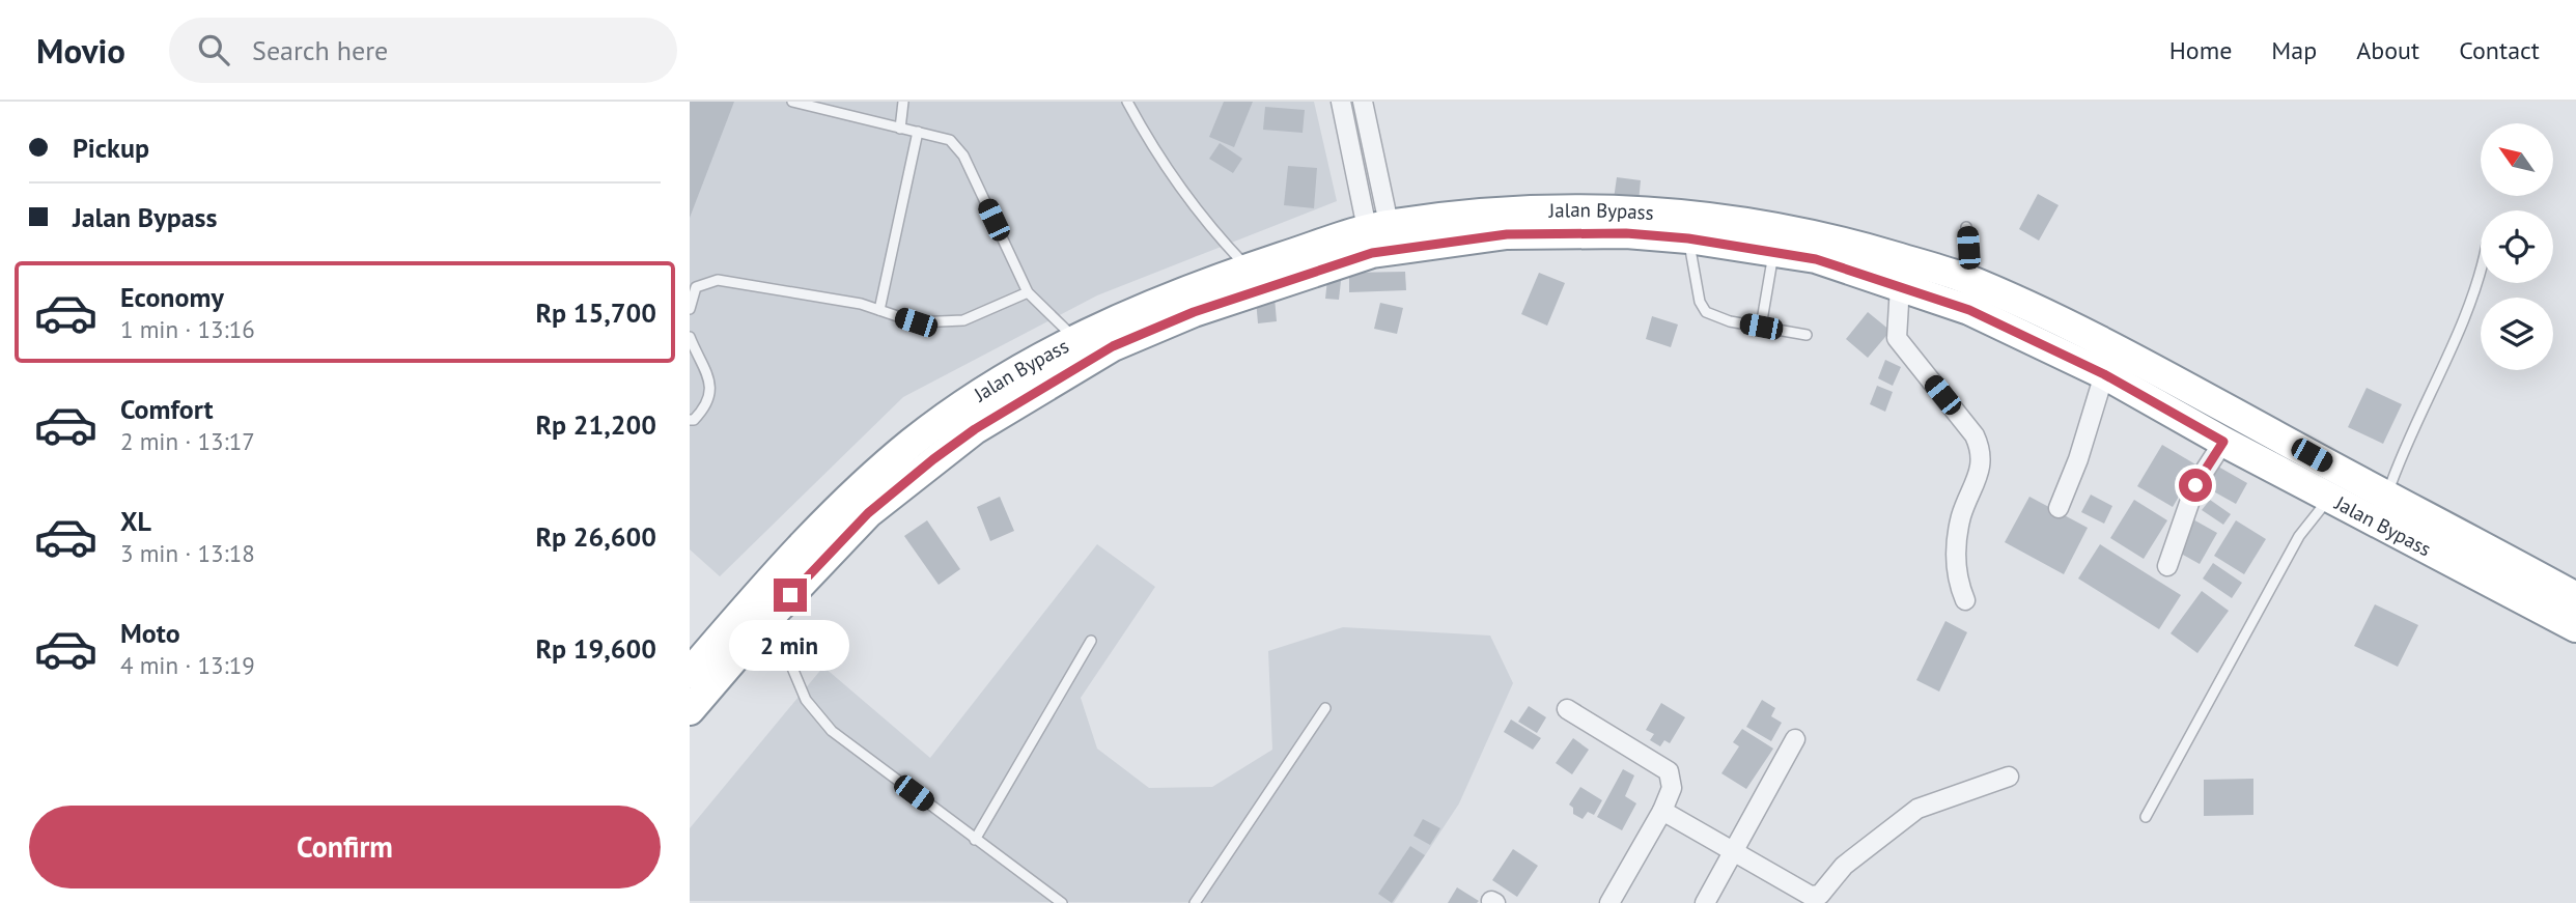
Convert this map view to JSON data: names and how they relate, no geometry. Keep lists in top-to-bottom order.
{
  "streets": {
    "highway": ["Jalan Bypass"]
  },
  "north": "top left",
  "page": {
    "header": "Movio",
    "search": "Search here",
    "nav": [
      "Home",
      "Map",
      "About",
      "Contact"
    ],
    "banner": ["Pickup", "Jalan Bypass"],
    "list": [
      {
        "name": "Economy",
        "note": "1 min · 13:16",
        "value": "Rp 15,700"
      },
      {
        "name": "Comfort",
        "note": "2 min · 13:17",
        "value": "Rp 21,200"
      },
      {
        "name": "XL",
        "note": "3 min · 13:18",
        "value": "Rp 26,600"
      },
      {
        "name": "Moto",
        "note": "4 min · 13:19",
        "value": "Rp 19,600"
      }
    ],
    "bubble": "2 min",
    "buttons": "Confirm"
  }
}
